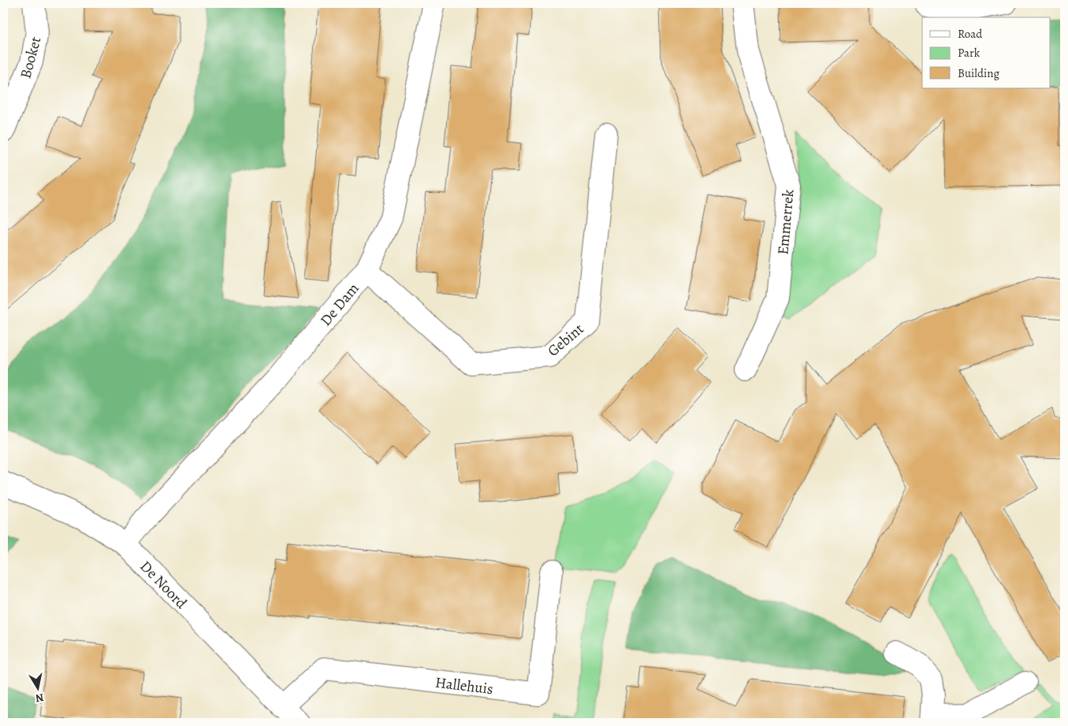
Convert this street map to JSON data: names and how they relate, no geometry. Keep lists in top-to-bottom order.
{
  "streets": {
    "street": [
      "Booket",
      "Emmerrek",
      "De Dam",
      "Gebint",
      "De Noord",
      "Hallehuis"
    ]
  },
  "crossings": [
    ["De Dam", "Gebint"],
    ["De Dam", "De Noord"],
    ["De Noord", "Hallehuis"]
  ],
  "legend": ["Road", "Park", "Building"],
  "north": "bottom"
}
